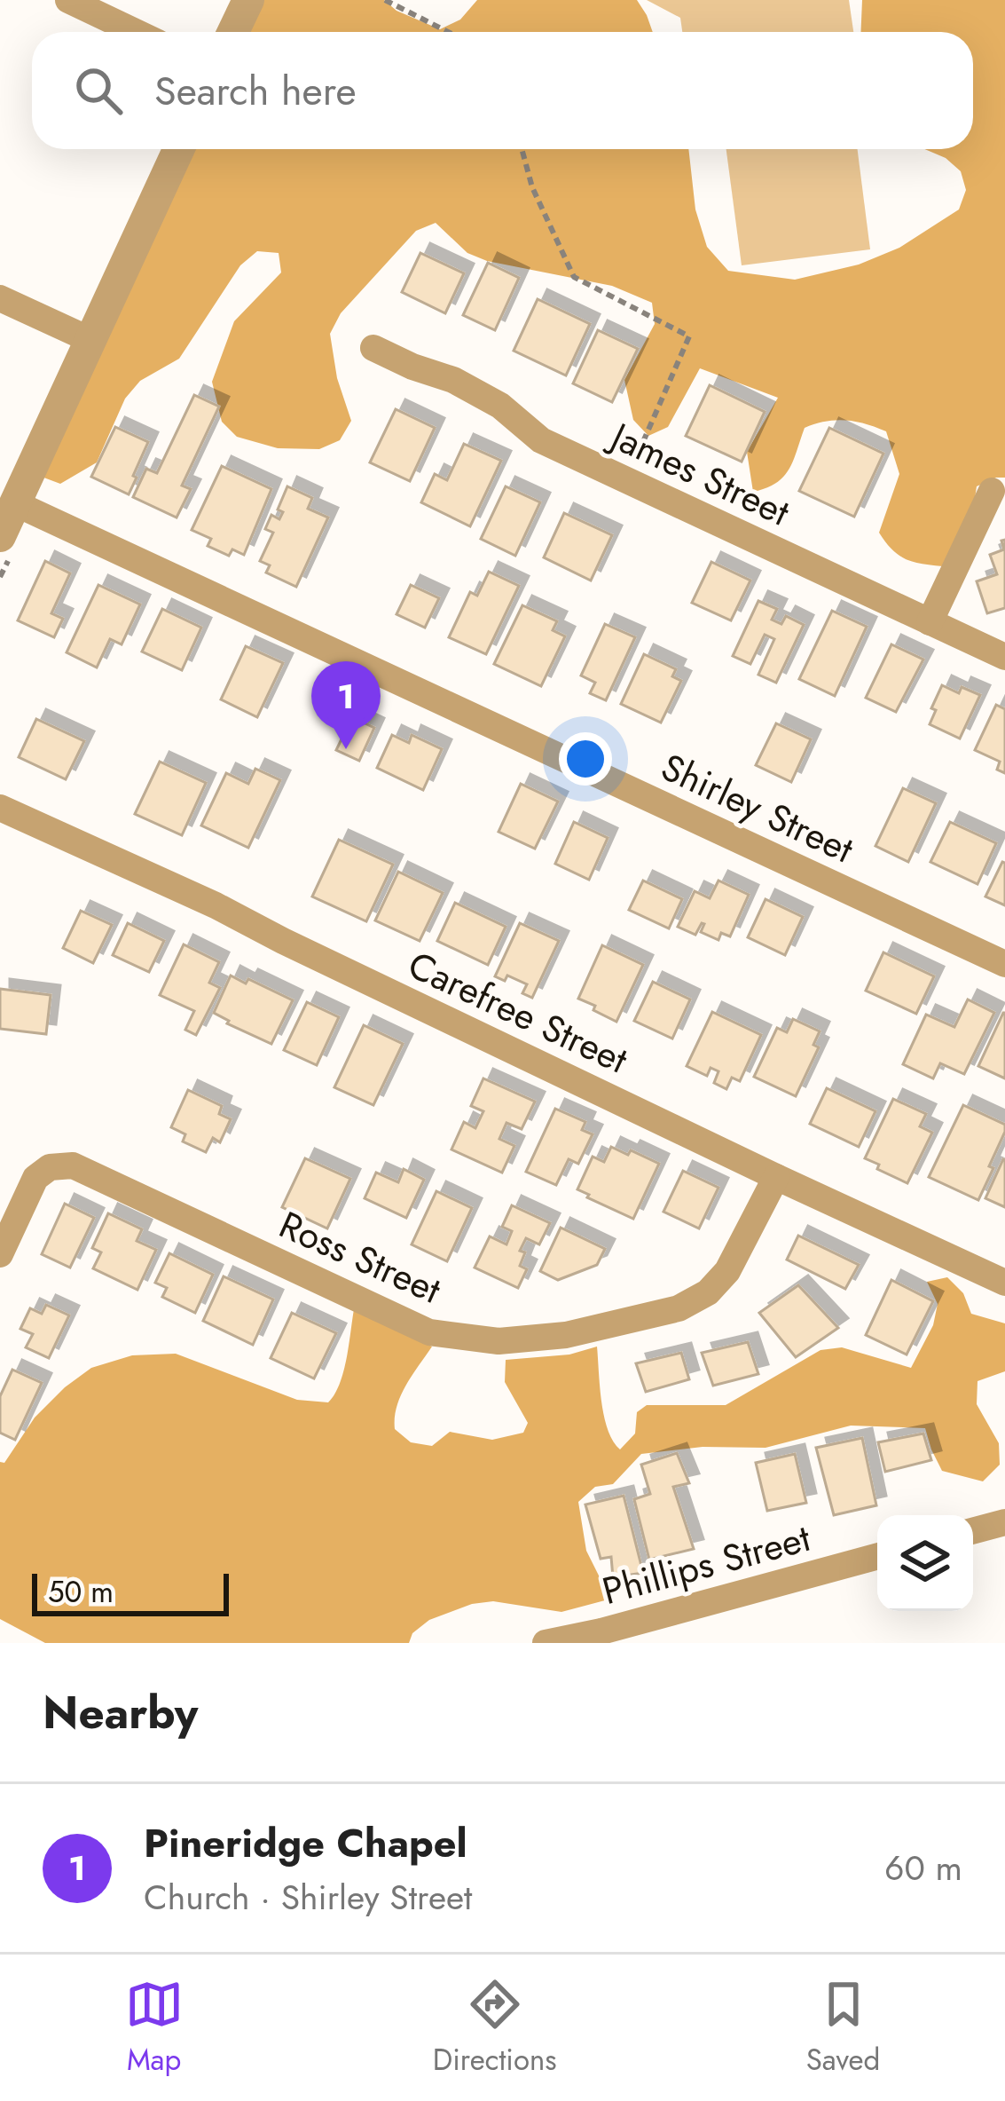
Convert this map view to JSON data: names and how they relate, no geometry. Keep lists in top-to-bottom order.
{
  "streets": {
    "street": [
      "James Street",
      "Shirley Street",
      "Carefree Street",
      "Ross Street",
      "Phillips Street"
    ]
  },
  "crossings": [
    ["Carefree Street", "Ross Street"]
  ],
  "scale_bar": "50 m",
  "page": {
    "search": "Search here",
    "pins": "1",
    "scale": "50 m",
    "heading": "Nearby",
    "list": [
      {
        "mark": "1",
        "name": "Pineridge Chapel",
        "note": "Church · Shirley Street",
        "value": "60 m"
      }
    ],
    "nav": ["Map", "Directions", "Saved"]
  }
}
